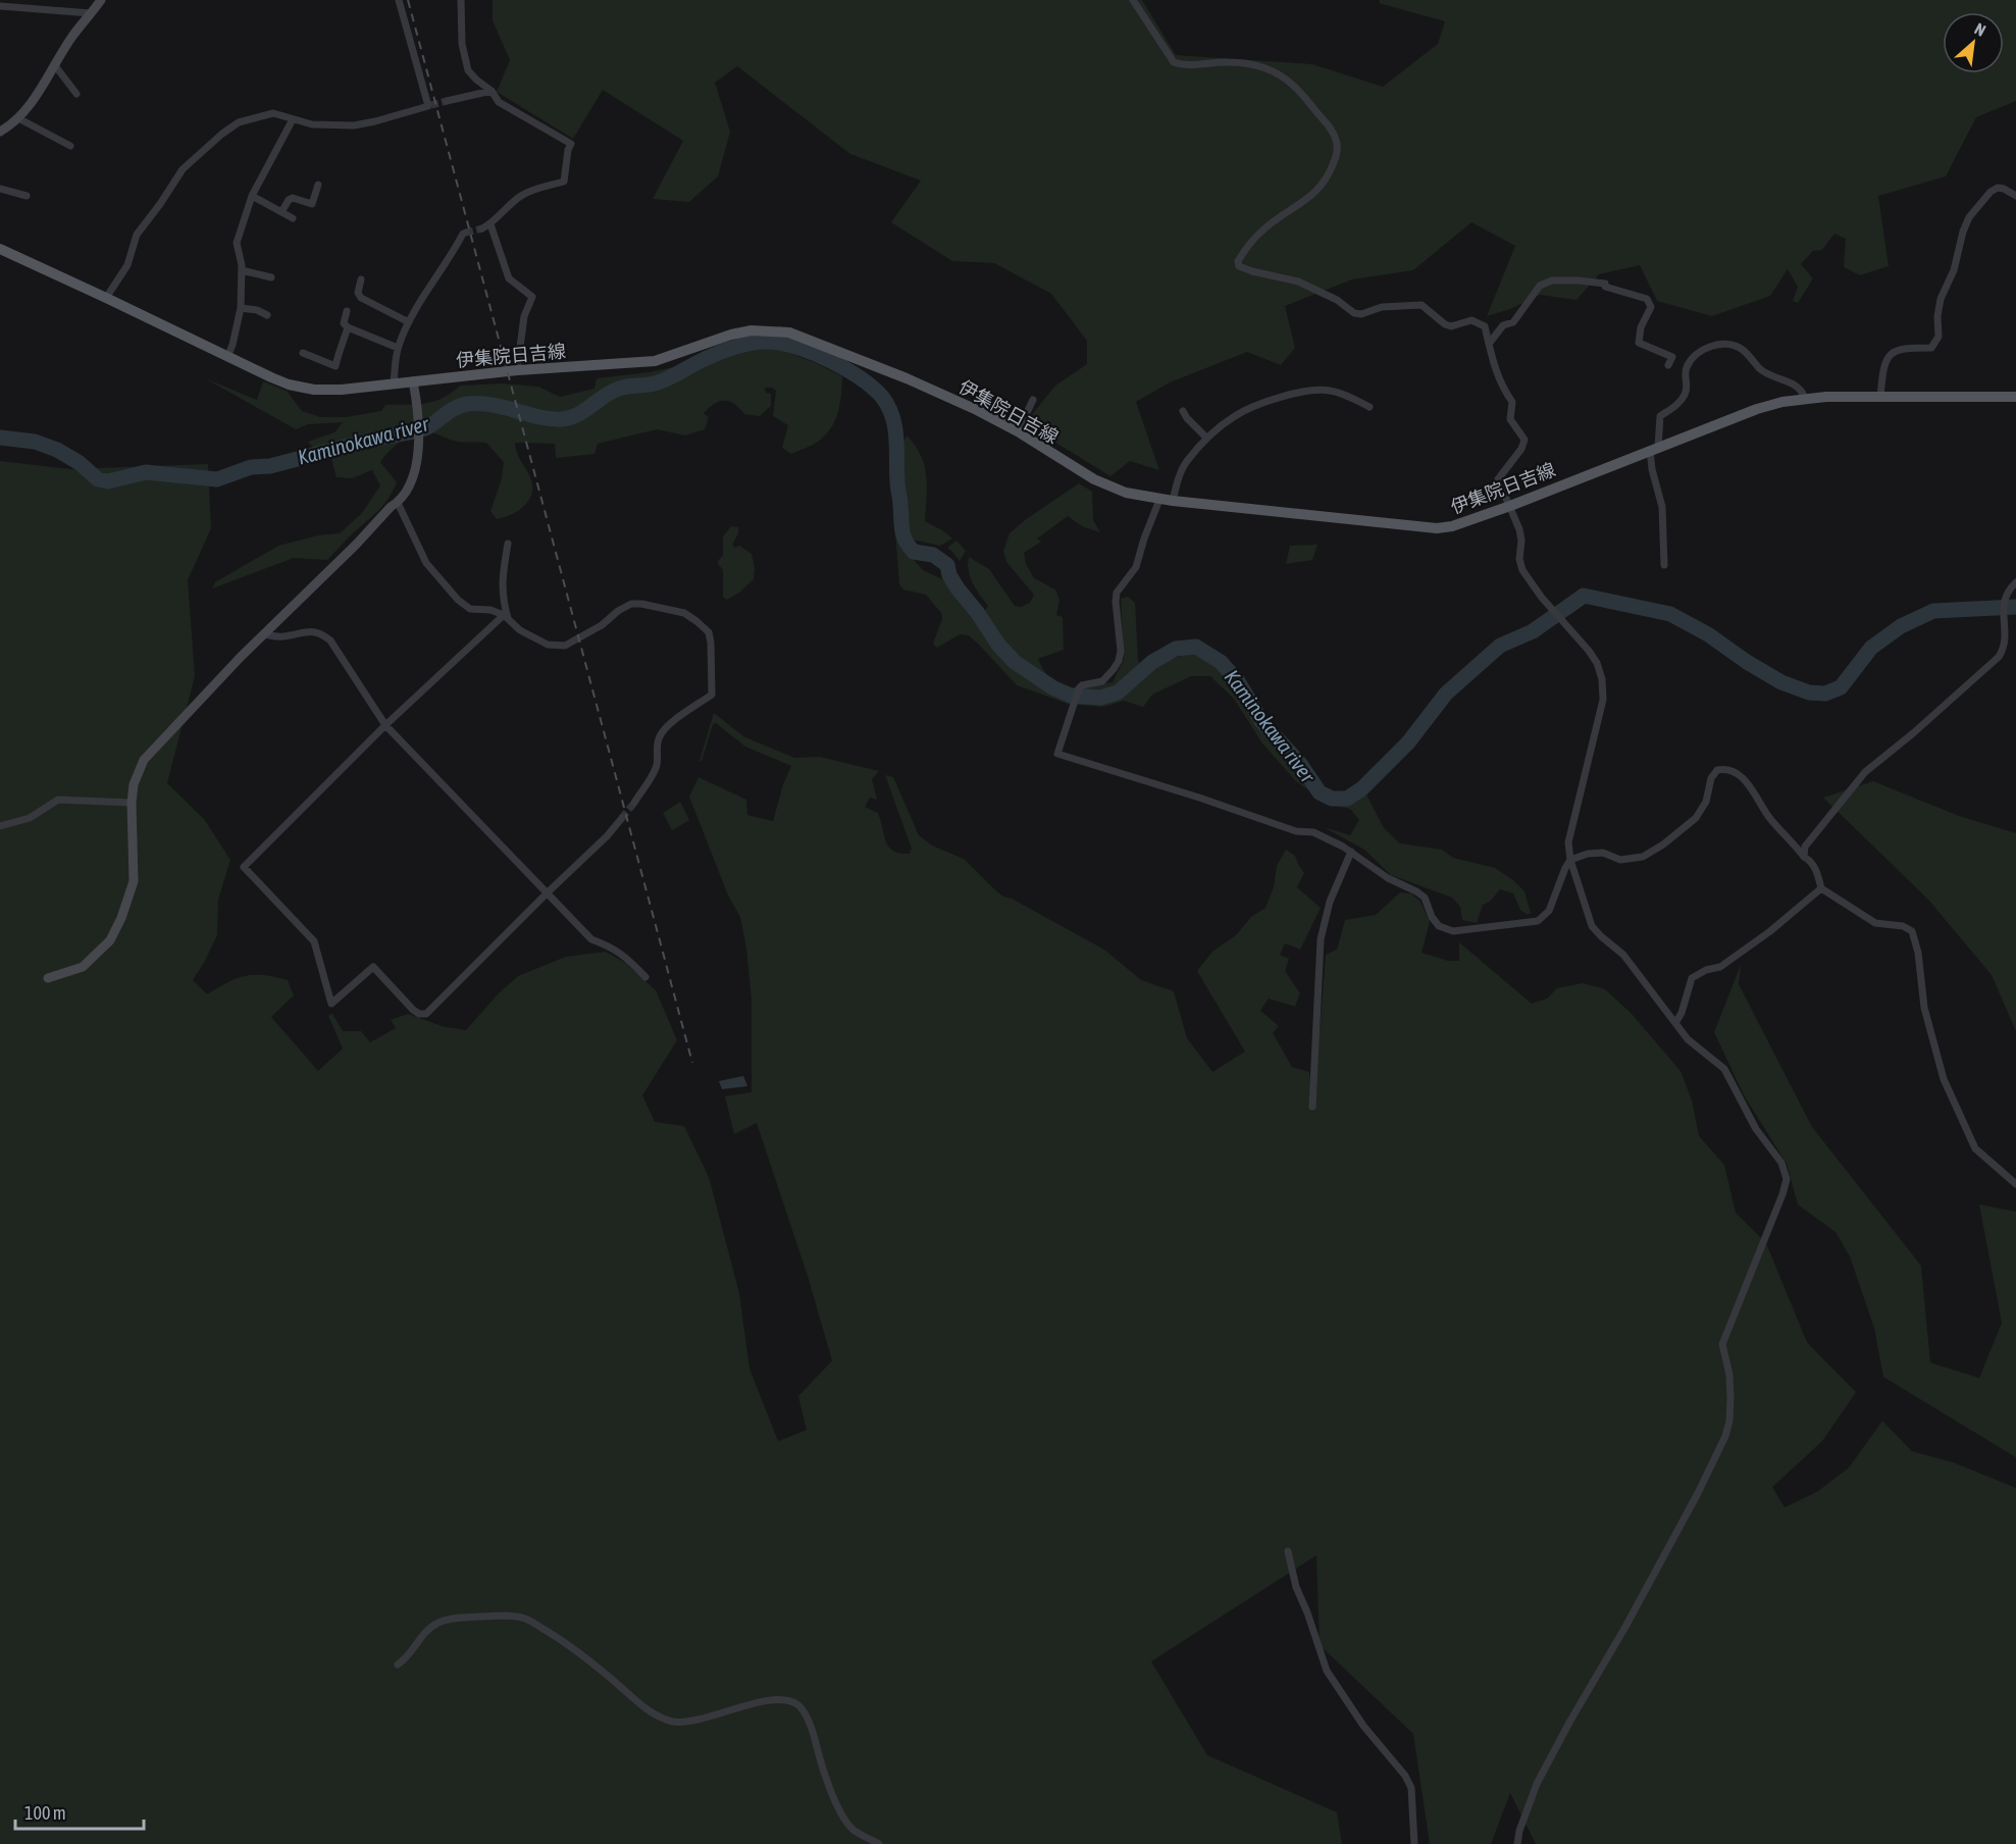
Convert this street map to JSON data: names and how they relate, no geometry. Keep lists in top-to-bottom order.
{
  "streets": {
    "main road": ["伊集院日吉線"]
  },
  "water": ["Kaminokawa river"],
  "scale_bar": "100 m",
  "north": "top right"
}
